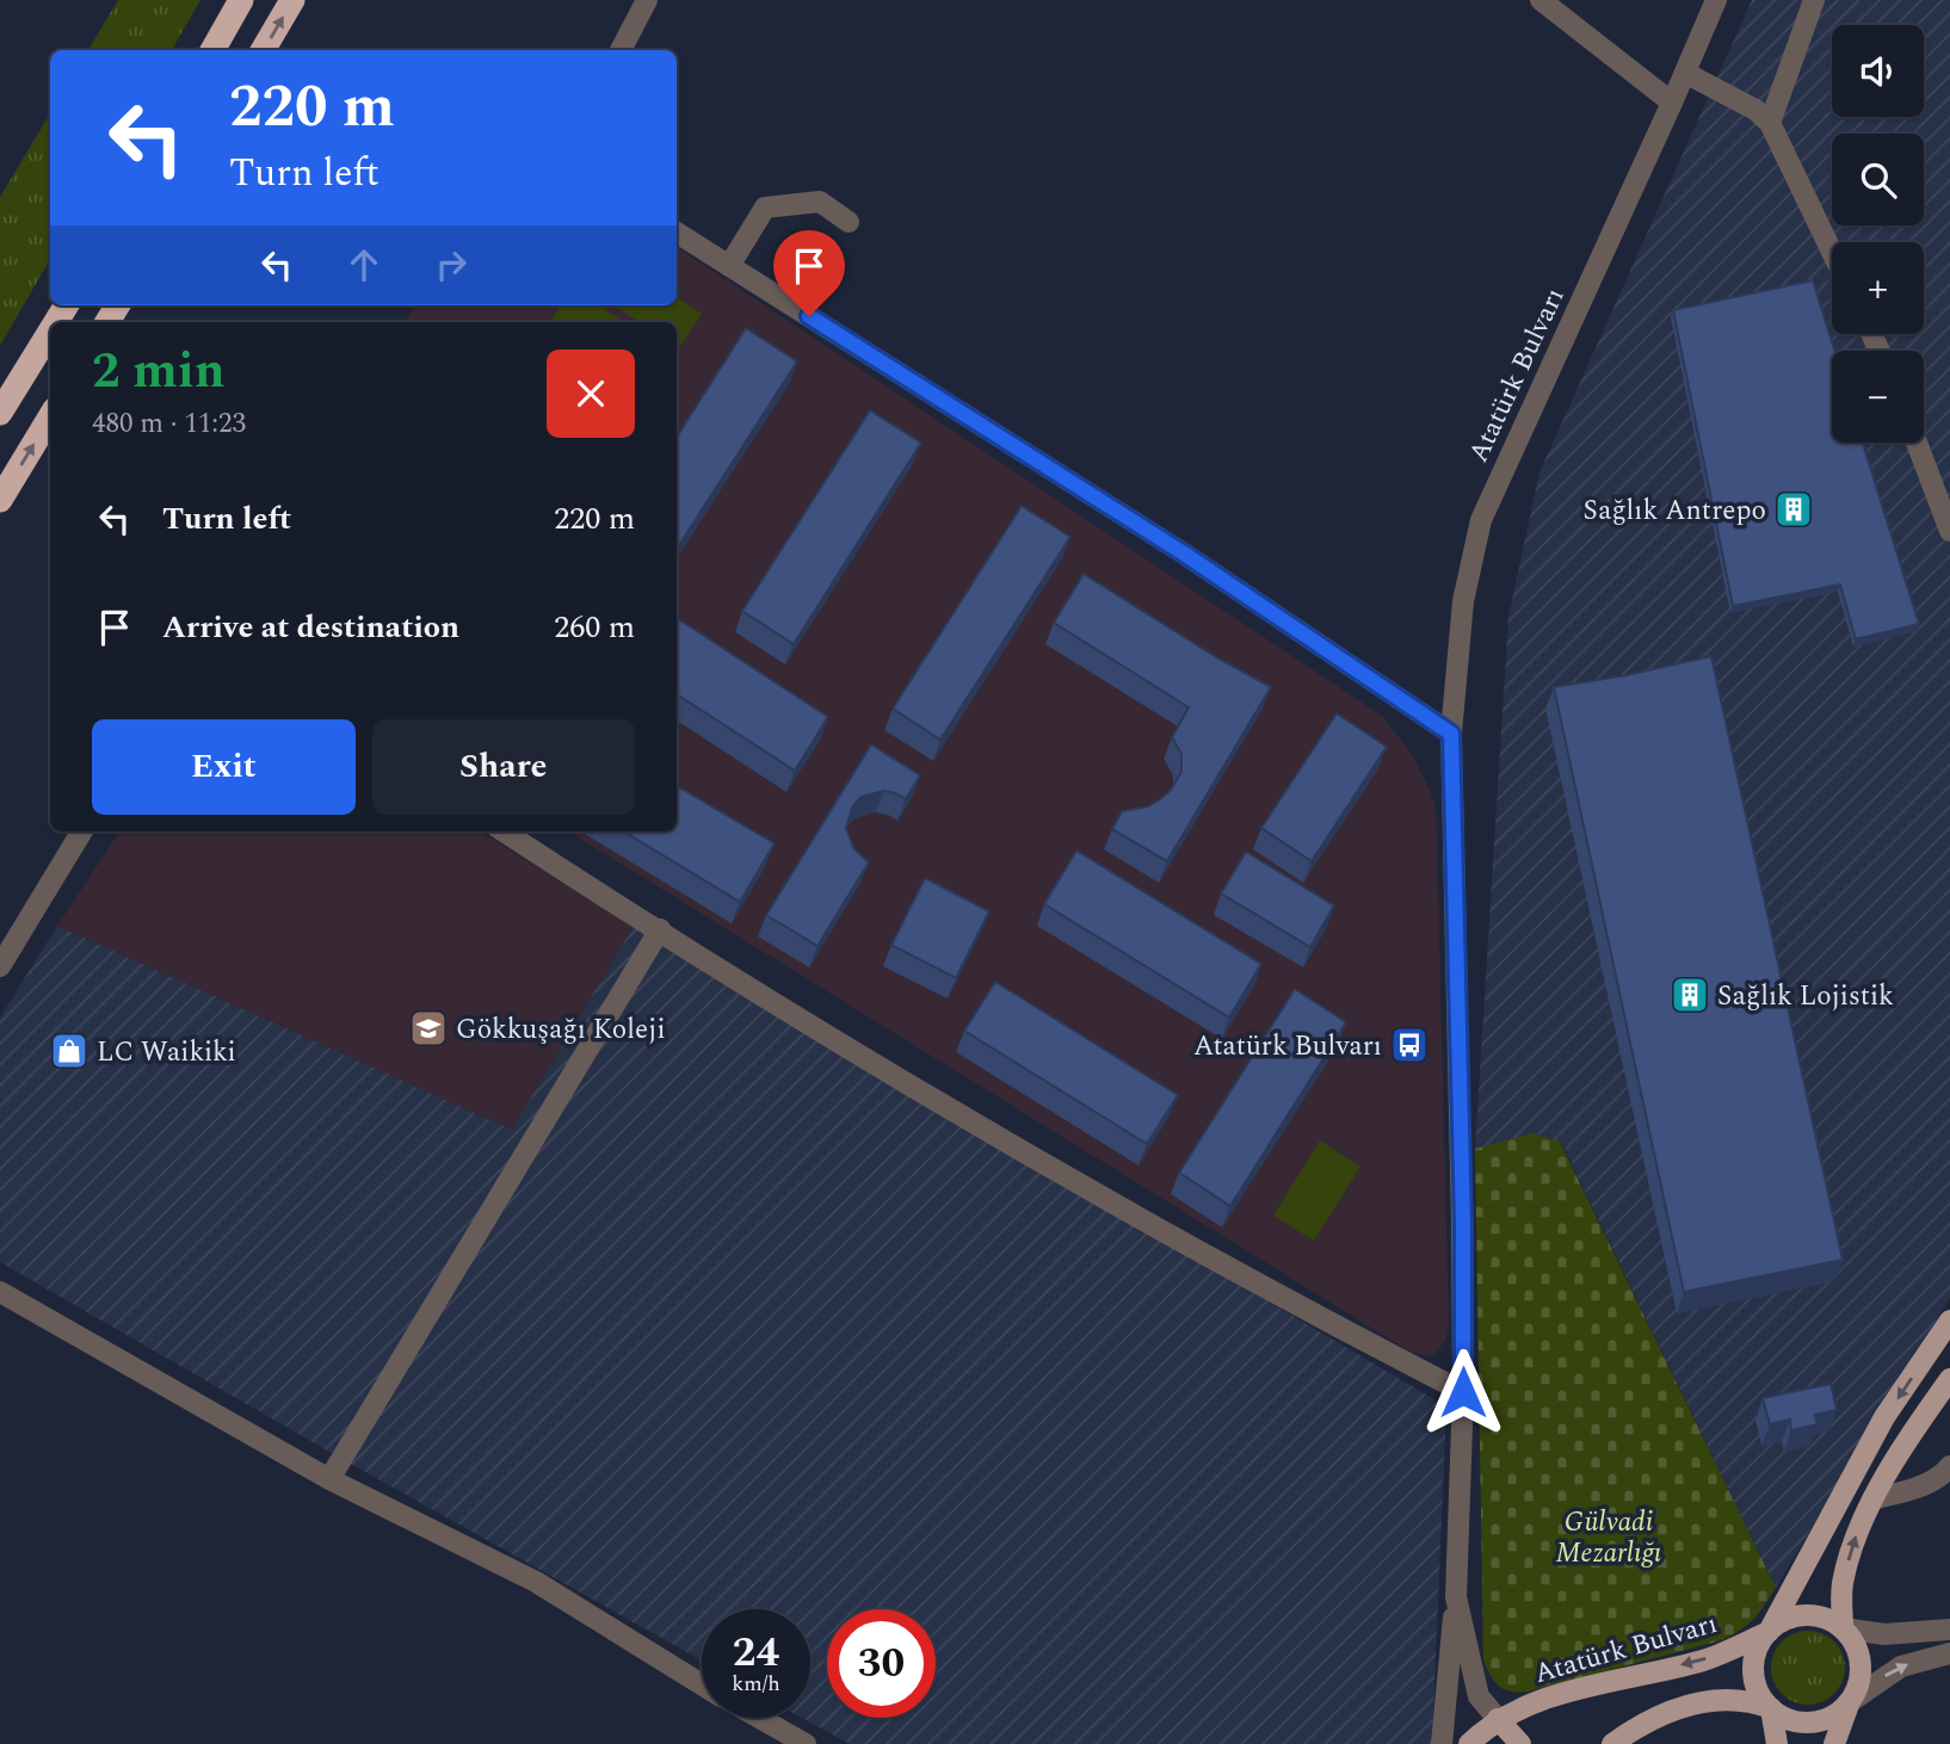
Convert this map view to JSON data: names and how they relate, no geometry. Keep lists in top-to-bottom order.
{
  "streets": {
    "main road": ["Atatürk Bulvarı"]
  },
  "parks": ["Gülvadi Mezarlığı"],
  "places": {
    "building": ["Sağlık Antrepo", "Sağlık Lojistik"],
    "school or university": ["Gökkuşağı Koleji"],
    "bus stop": ["Atatürk Bulvarı"],
    "shop": ["LC Waikiki"]
  },
  "page": {
    "map_buttons": ["+", "−"],
    "turn": ["220 m", "Turn left"],
    "heading": ["2 min", "480 m · 11:23"],
    "list": [
      {
        "name": "Turn left",
        "value": "220 m"
      },
      {
        "name": "Arrive at destination",
        "value": "260 m"
      }
    ],
    "buttons": ["Exit", "Share"],
    "speed": "24 km/h",
    "limit": "30"
  }
}
